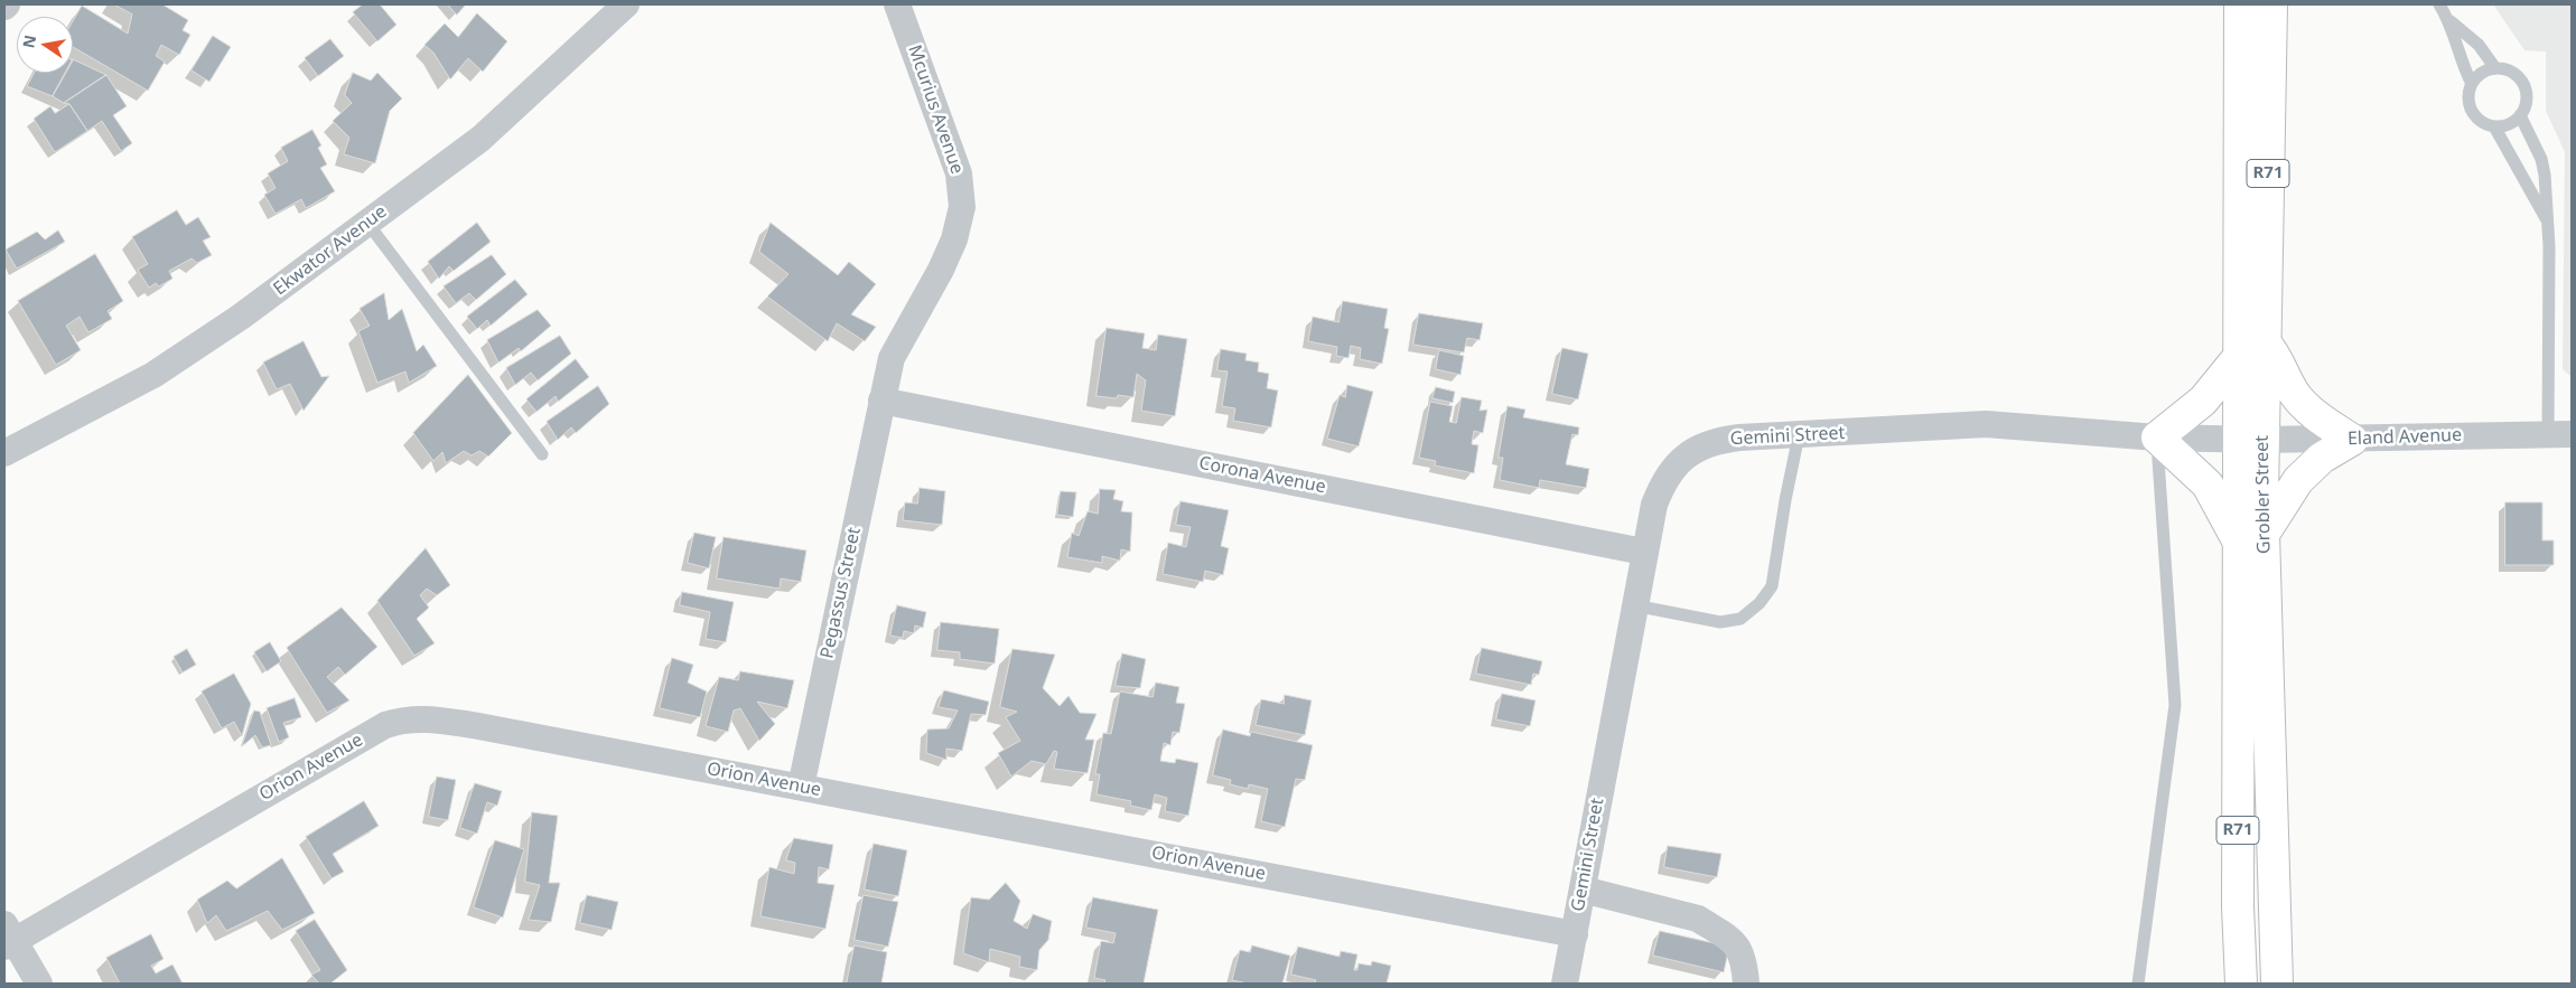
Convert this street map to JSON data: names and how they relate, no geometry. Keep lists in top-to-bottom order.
{
  "streets": {
    "main road": ["R71", "Grobler Street"],
    "street": [
      "Mcurius Avenue",
      "Ekwator Avenue",
      "Gemini Street",
      "Eland Avenue",
      "Corona Avenue",
      "Pegassus Street",
      "Orion Avenue"
    ]
  },
  "crossings": [
    ["Mcurius Avenue", "Corona Avenue"],
    ["Mcurius Avenue", "Pegassus Street"],
    ["Gemini Street", "Eland Avenue"],
    ["Gemini Street", "Corona Avenue"],
    ["Gemini Street", "Grobler Street"],
    ["Gemini Street", "Orion Avenue"],
    ["Eland Avenue", "Grobler Street"],
    ["Corona Avenue", "Pegassus Street"],
    ["Pegassus Street", "Orion Avenue"]
  ],
  "north": "left"
}
